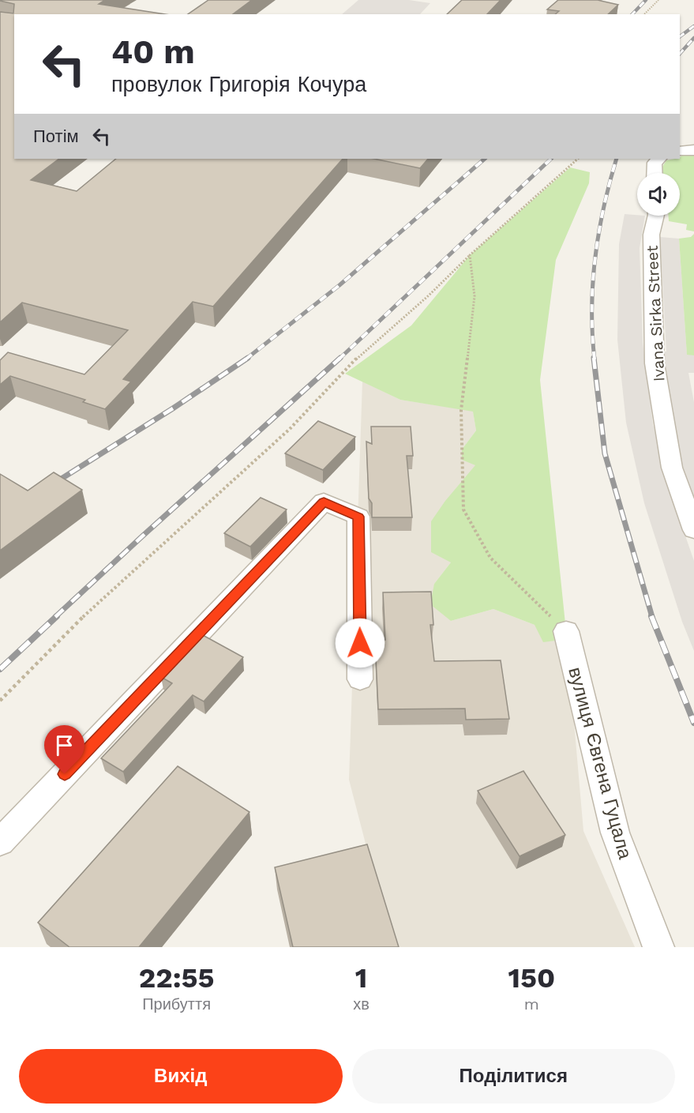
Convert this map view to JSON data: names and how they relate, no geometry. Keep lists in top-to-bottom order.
{
  "streets": {
    "street": ["Ivana Sirka Street", "вулиця Євгена Гуцала"]
  },
  "page": {
    "turn": ["40 m", "провулок Григорія Кочура"],
    "then": "Потім",
    "eta": [
      "22:55",
      "Прибуття",
      "1",
      "хв",
      "150",
      "m"
    ],
    "buttons": ["Вихід", "Поділитися"]
  }
}
